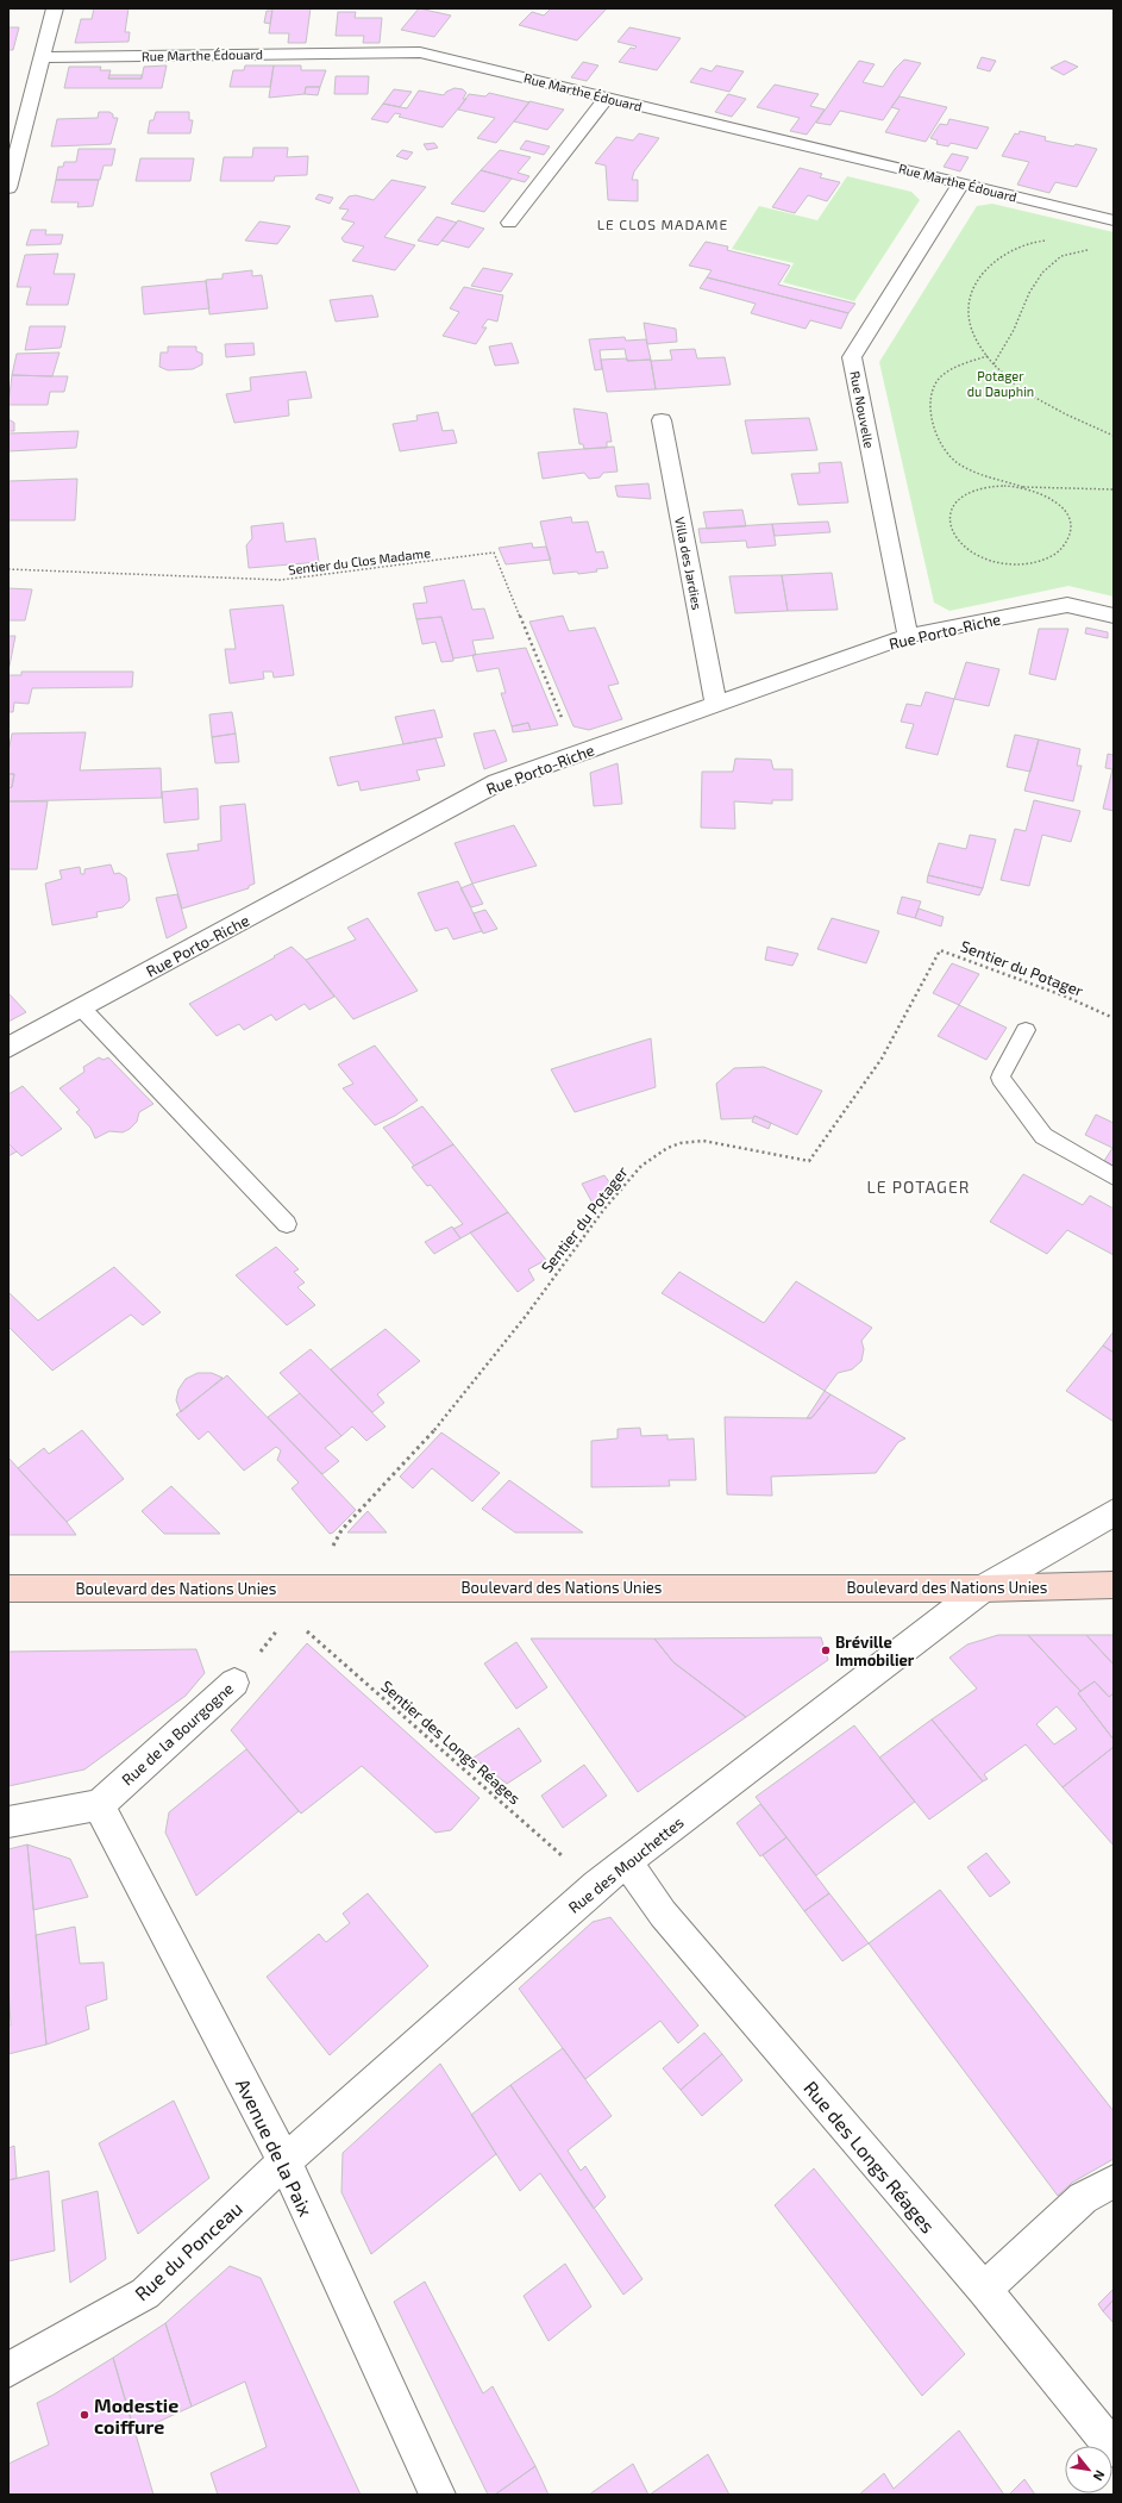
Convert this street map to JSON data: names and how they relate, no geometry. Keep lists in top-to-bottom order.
{
  "streets": {
    "main road": ["Boulevard des Nations Unies"],
    "street": [
      "Rue Marthe Édouard",
      "Rue Nouvelle",
      "Villa des Jardies",
      "Rue Porto-Riche",
      "Rue de la Bourgogne",
      "Rue des Mouchettes",
      "Avenue de la Paix",
      "Rue des Longs Réages",
      "Rue du Ponceau"
    ],
    "path": ["Sentier du Clos Madame", "Sentier du Potager", "Sentier des Longs Réages"]
  },
  "crossings": [
    ["Rue Marthe Édouard", "Rue Nouvelle"],
    ["Rue Nouvelle", "Rue Porto-Riche"],
    ["Sentier du Clos Madame", "Rue Porto-Riche"],
    ["Villa des Jardies", "Rue Porto-Riche"],
    ["Sentier du Potager", "Boulevard des Nations Unies"],
    ["Sentier du Potager", "Rue de la Bourgogne"],
    ["Boulevard des Nations Unies", "Rue de la Bourgogne"],
    ["Boulevard des Nations Unies", "Rue des Mouchettes"],
    ["Rue de la Bourgogne", "Sentier des Longs Réages"],
    ["Rue de la Bourgogne", "Avenue de la Paix"],
    ["Sentier des Longs Réages", "Rue des Mouchettes"],
    ["Rue des Mouchettes", "Avenue de la Paix"],
    ["Rue des Mouchettes", "Rue des Longs Réages"],
    ["Rue des Mouchettes", "Rue du Ponceau"],
    ["Avenue de la Paix", "Rue du Ponceau"]
  ],
  "districts": ["LE CLOS MADAME", "LE POTAGER"],
  "parks": ["Potager du Dauphin"],
  "places": ["Bréville Immobilier", "Modestie coiffure"],
  "north": "bottom right"
}
